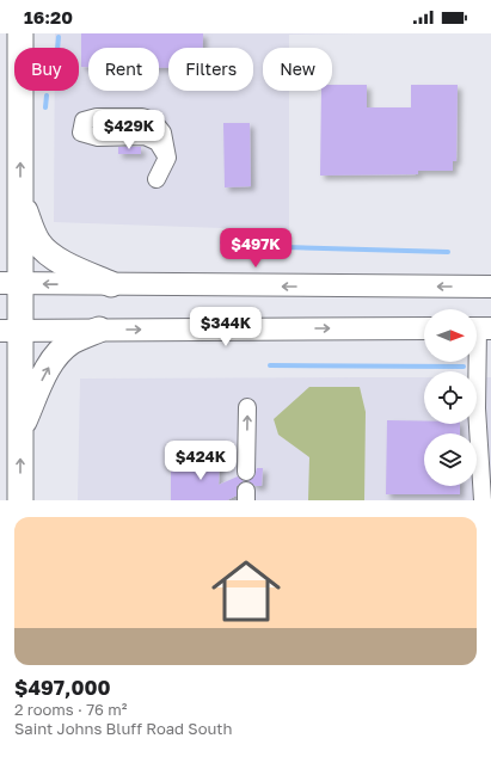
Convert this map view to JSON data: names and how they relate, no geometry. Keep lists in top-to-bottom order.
{
  "north": "right",
  "page": {
    "status": "16:20",
    "chip": [
      "Buy",
      "Rent",
      "Filters",
      "New"
    ],
    "price": [
      "$429K",
      "$497K",
      "$344K",
      "$424K"
    ],
    "list": [
      {
        "name": "$497,000",
        "note": "2 rooms · 76 m² · Saint Johns Bluff Road South"
      }
    ]
  }
}
